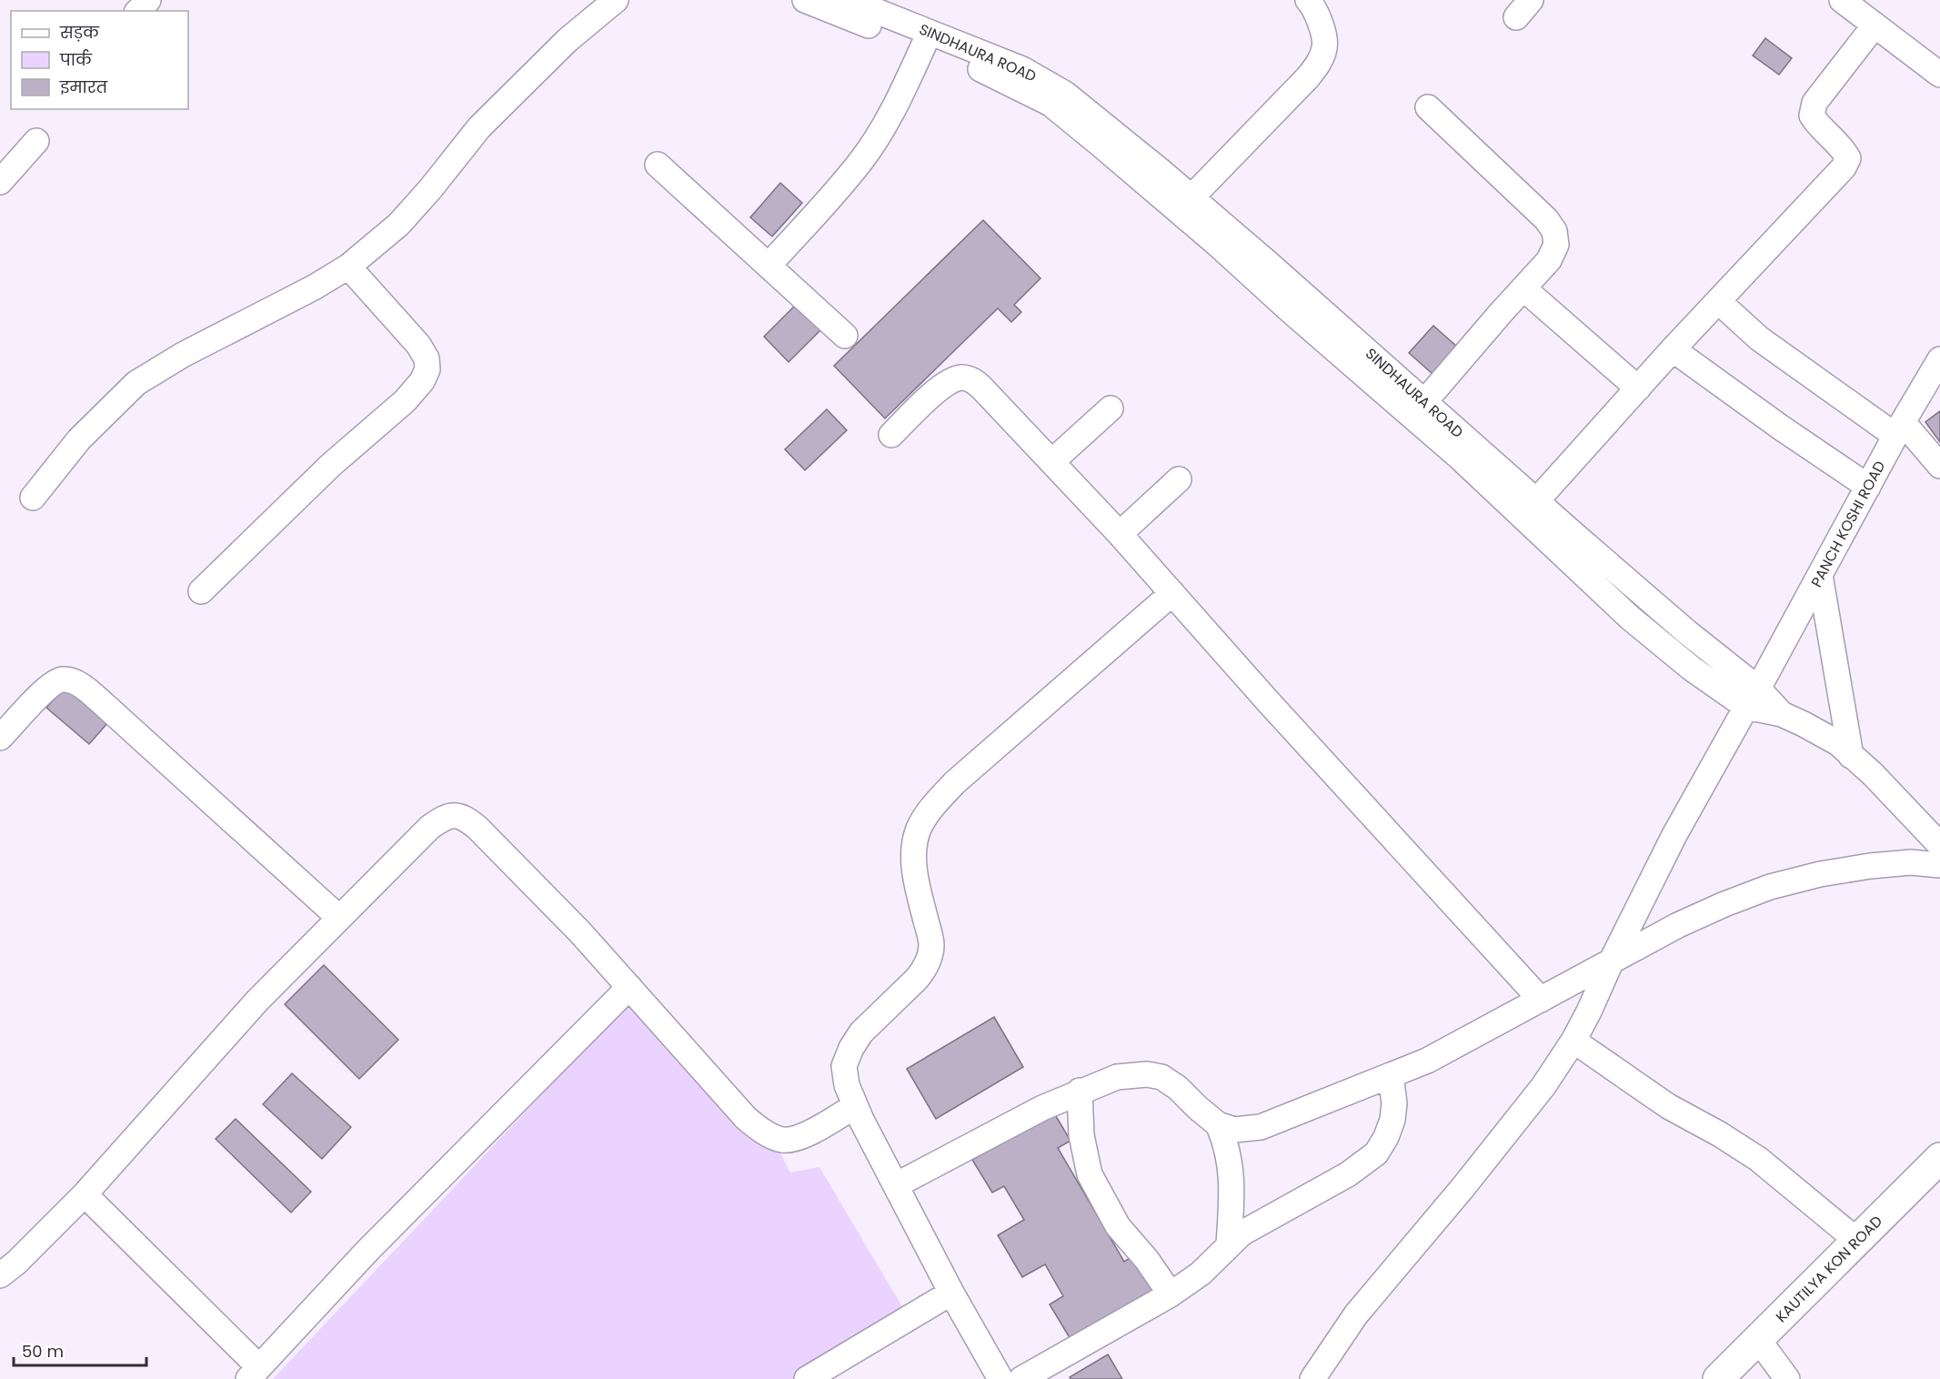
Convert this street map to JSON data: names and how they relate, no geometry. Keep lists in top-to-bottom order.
{
  "streets": {
    "highway": ["KAUTILYA KON ROAD"],
    "street": ["SINDHAURA ROAD", "PANCH KOSHI ROAD"]
  },
  "crossings": [
    ["SINDHAURA ROAD", "PANCH KOSHI ROAD"]
  ],
  "legend": ["सड़क", "पार्क", "इमारत"],
  "scale_bar": "50 m"
}
